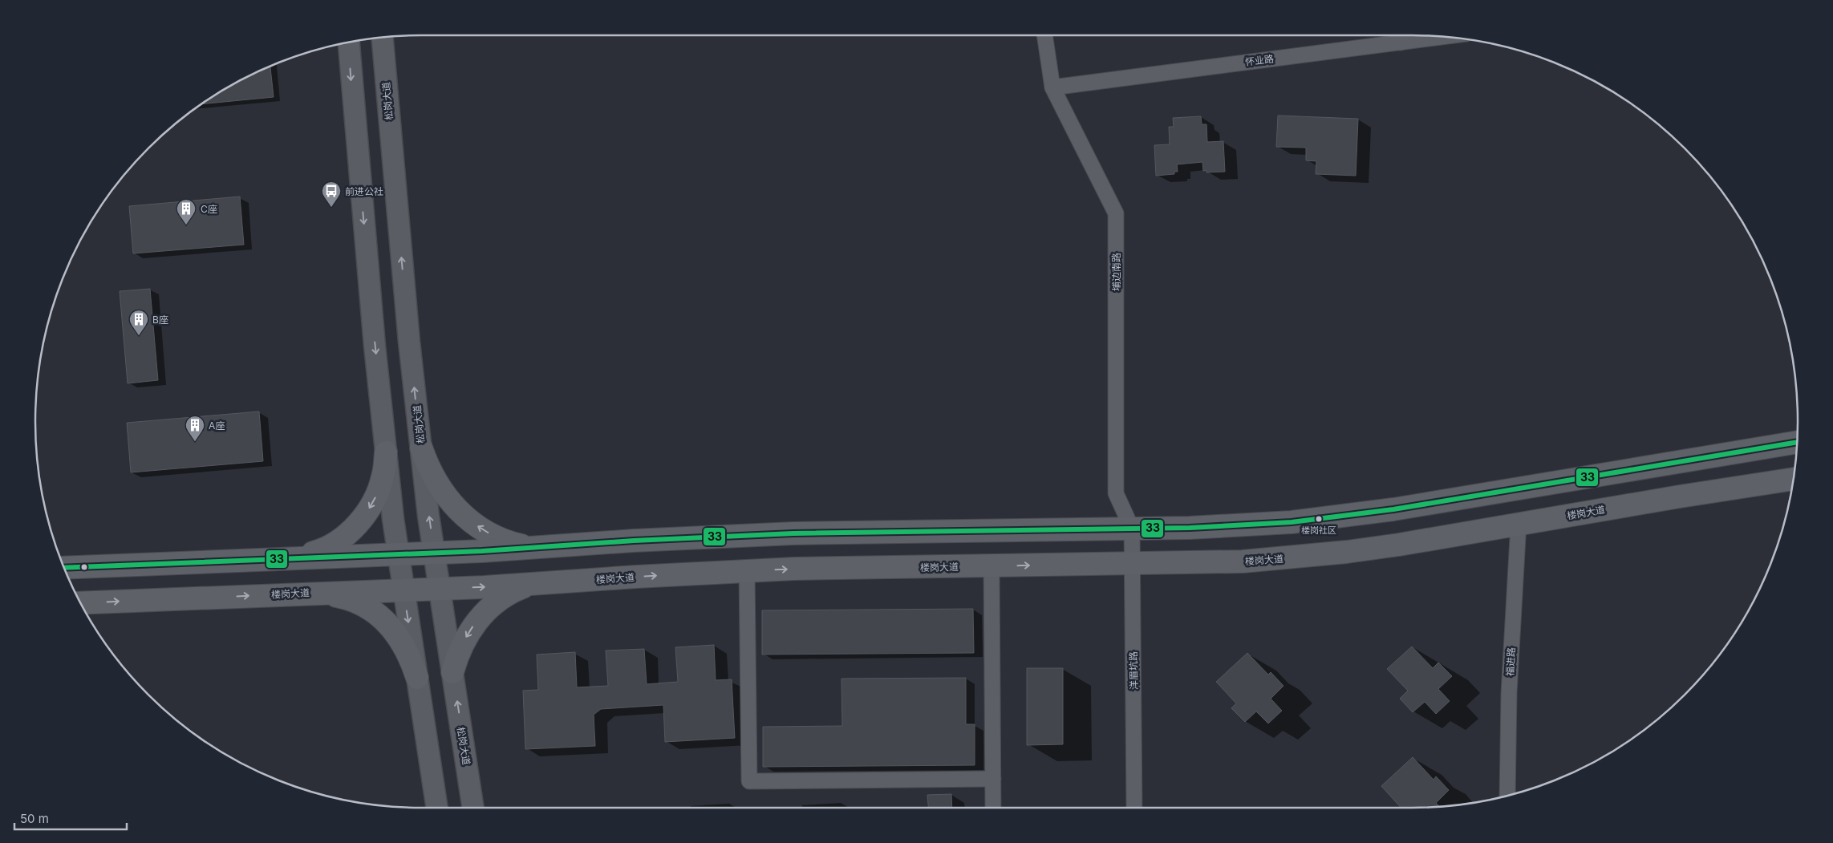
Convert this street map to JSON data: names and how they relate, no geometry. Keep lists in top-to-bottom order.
{
  "streets": {
    "main road": ["松岗大道", "楼岗大道"],
    "street": [
      "怀业路",
      "埔边南路",
      "福进路",
      "洋眉坑路"
    ]
  },
  "crossings": [
    ["怀业路", "埔边南路"],
    ["松岗大道", "楼岗大道"],
    ["埔边南路", "洋眉坑路"],
    ["楼岗大道", "福进路"],
    ["楼岗大道", "洋眉坑路"]
  ],
  "places": {
    "bus stop": ["前进公社"],
    "building": ["C座", "B座", "A座"],
    "other": ["楼岗社区"]
  },
  "lines": ["transit line 33"],
  "scale_bar": "50 m"
}
